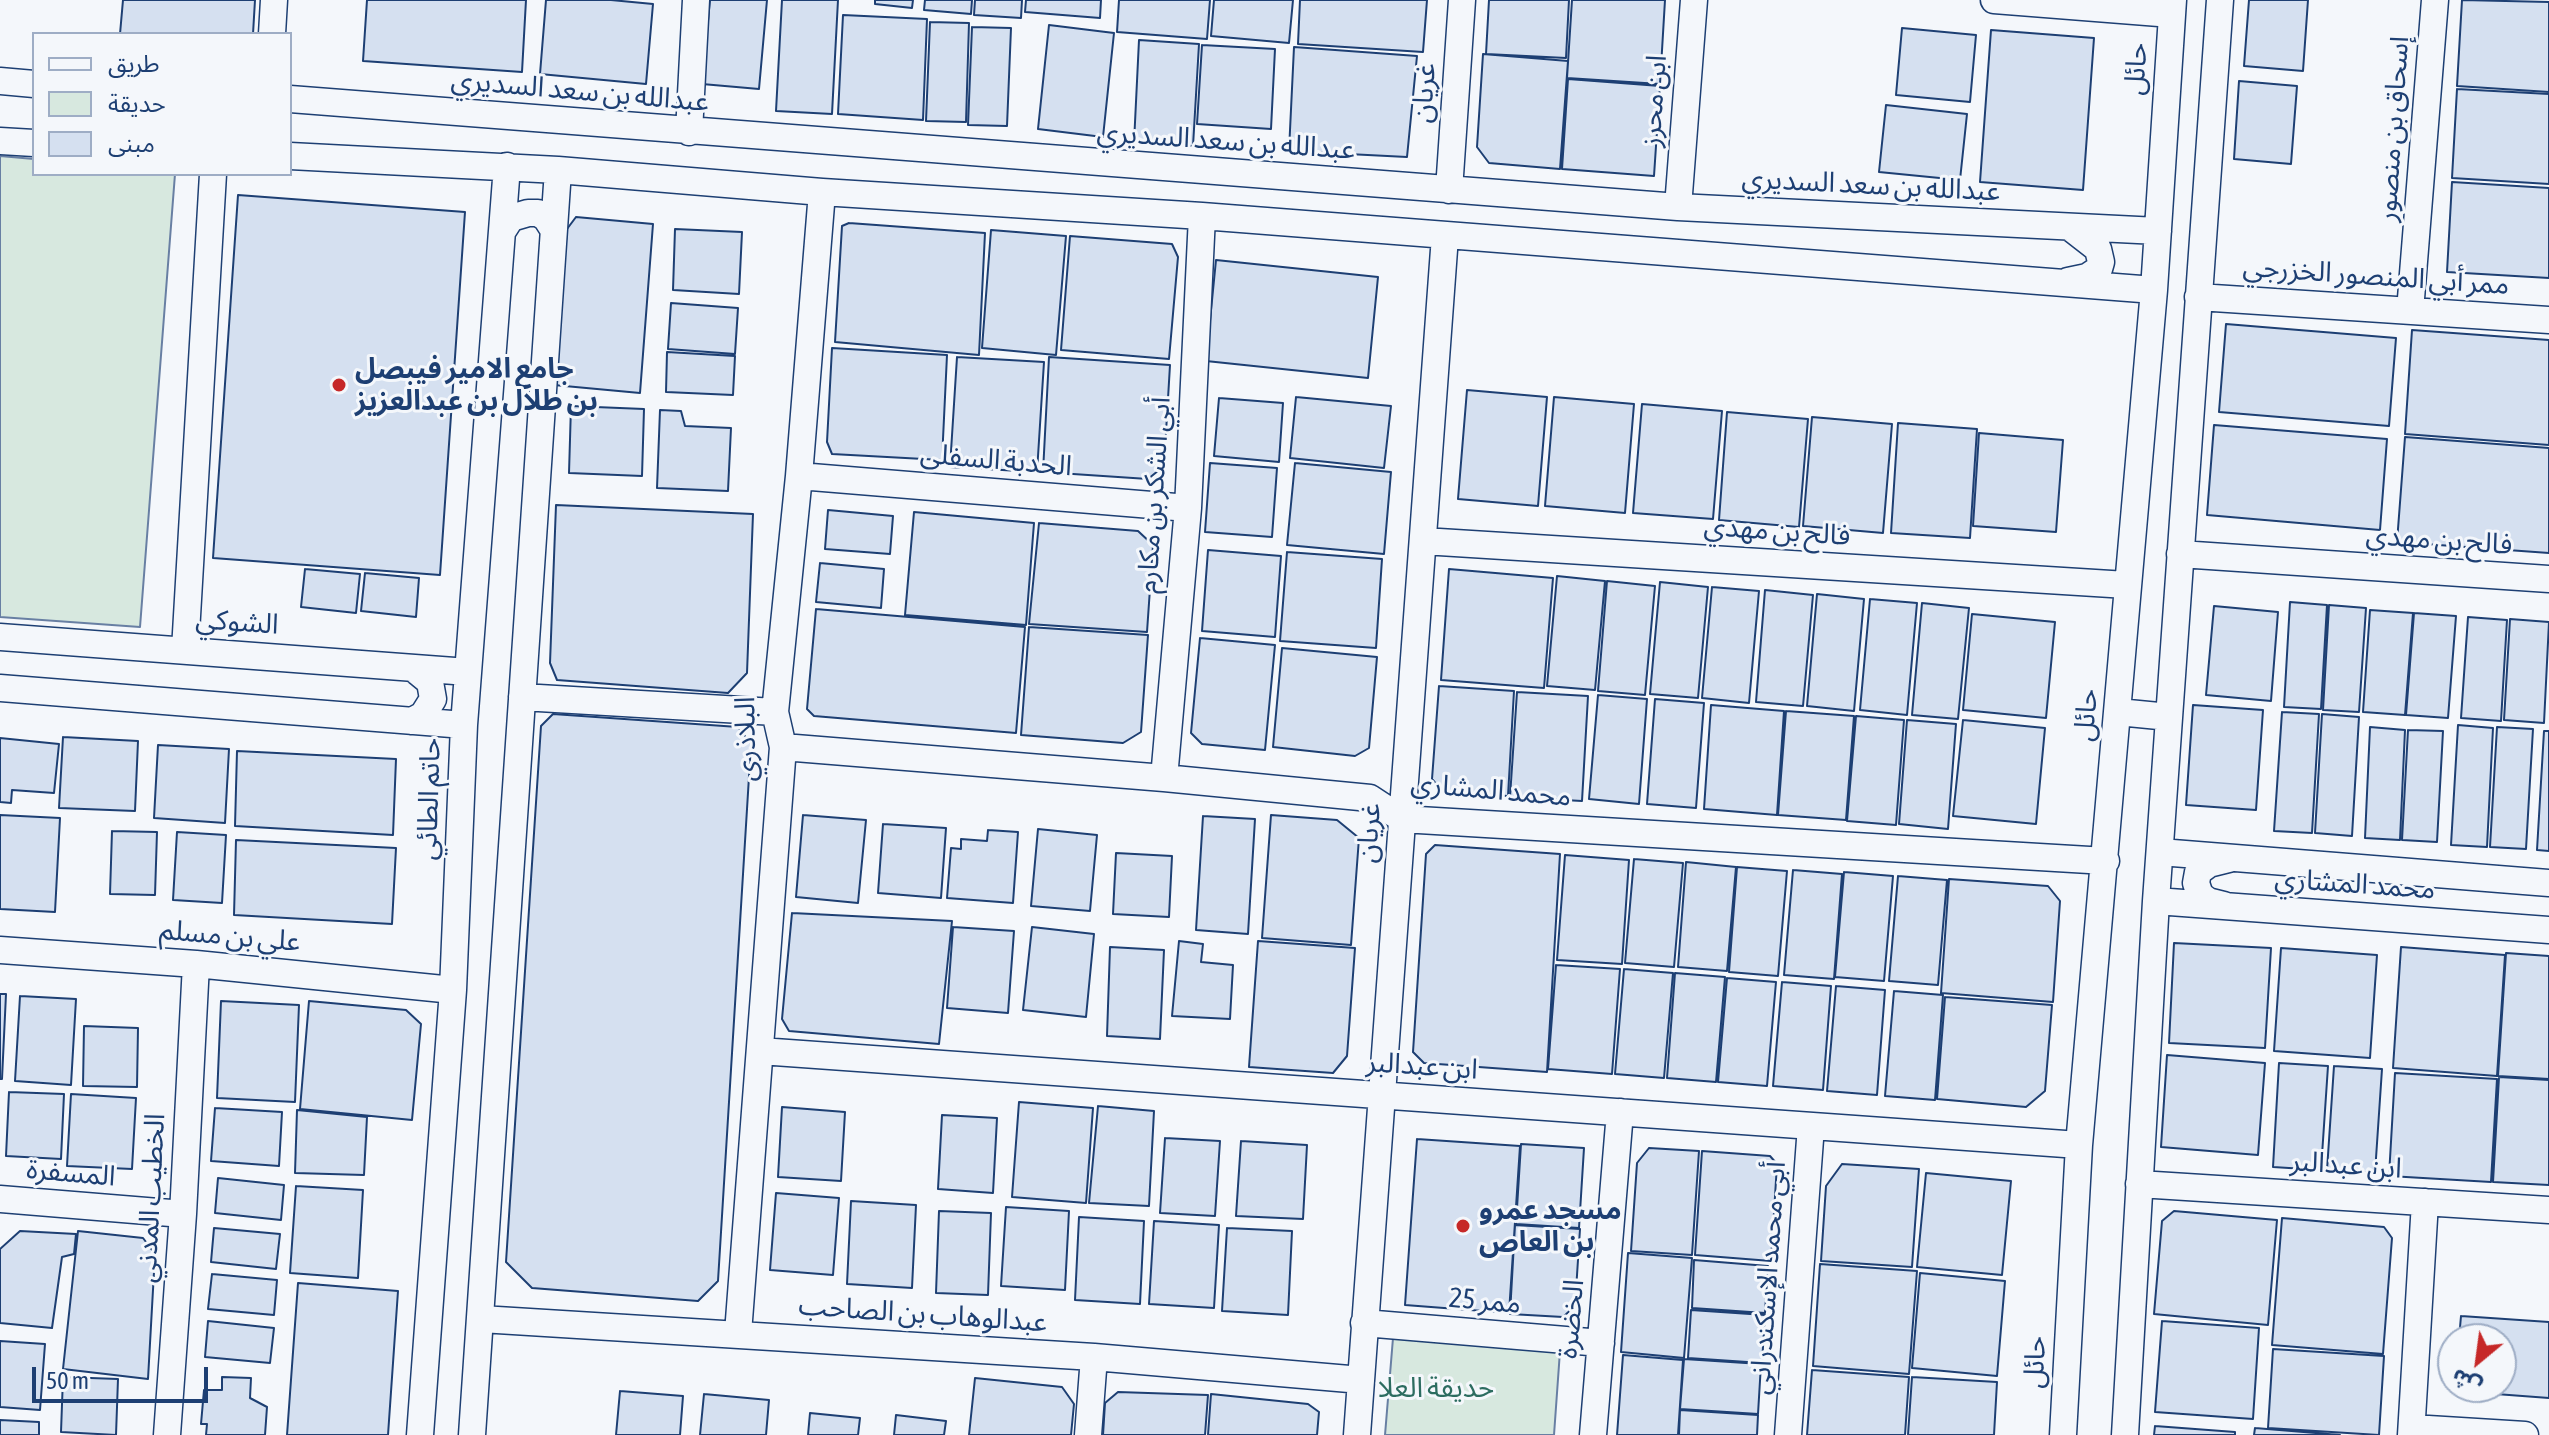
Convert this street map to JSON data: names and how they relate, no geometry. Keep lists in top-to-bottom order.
{
  "streets": {
    "street": [
      "حائل",
      "عبدالله بن سعد السديري",
      "غريان",
      "ابن محرز",
      "إسحاق بن منصور",
      "ممر أبي المنصور الخزرجي",
      "الحدبة السفلى",
      "أبي الشكر بن مكارم",
      "فالح بن مهدي",
      "الشوكي",
      "البلاذري",
      "محمد المشاري",
      "حاتم الطائي",
      "علي بن مسلم",
      "ابن عبدالبر",
      "المسفرة",
      "الخطيب المدني",
      "أبي محمد الإسكندراني",
      "ممر 25",
      "عبدالوهاب بن الصاحب",
      "الخضرة"
    ]
  },
  "crossings": [
    ["حائل", "عبدالله بن سعد السديري"],
    ["حائل", "فالح بن مهدي"],
    ["حائل", "محمد المشاري"],
    ["حائل", "ابن عبدالبر"],
    ["عبدالله بن سعد السديري", "غريان"],
    ["عبدالله بن سعد السديري", "ابن محرز"],
    ["غريان", "فالح بن مهدي"],
    ["غريان", "محمد المشاري"],
    ["غريان", "ابن عبدالبر"],
    ["غريان", "ممر 25"],
    ["غريان", "عبدالوهاب بن الصاحب"],
    ["إسحاق بن منصور", "ممر أبي المنصور الخزرجي"],
    ["الحدبة السفلى", "أبي الشكر بن مكارم"],
    ["الحدبة السفلى", "البلاذري"],
    ["أبي الشكر بن مكارم", "محمد المشاري"],
    ["الشوكي", "حاتم الطائي"],
    ["البلاذري", "محمد المشاري"],
    ["البلاذري", "ابن عبدالبر"],
    ["البلاذري", "عبدالوهاب بن الصاحب"],
    ["حاتم الطائي", "علي بن مسلم"],
    ["علي بن مسلم", "الخطيب المدني"],
    ["ابن عبدالبر", "أبي محمد الإسكندراني"],
    ["ابن عبدالبر", "الخضرة"],
    ["المسفرة", "الخطيب المدني"],
    ["ممر 25", "الخضرة"]
  ],
  "parks": ["حديقة العلا"],
  "places": ["جامع الامير فيبصل بن طلال بن عبدالعزيز", "مسجد عمرو بن العاص"],
  "legend": ["طريق", "حديقة", "مبنى"],
  "scale_bar": "50 m",
  "north": "bottom left"
}
